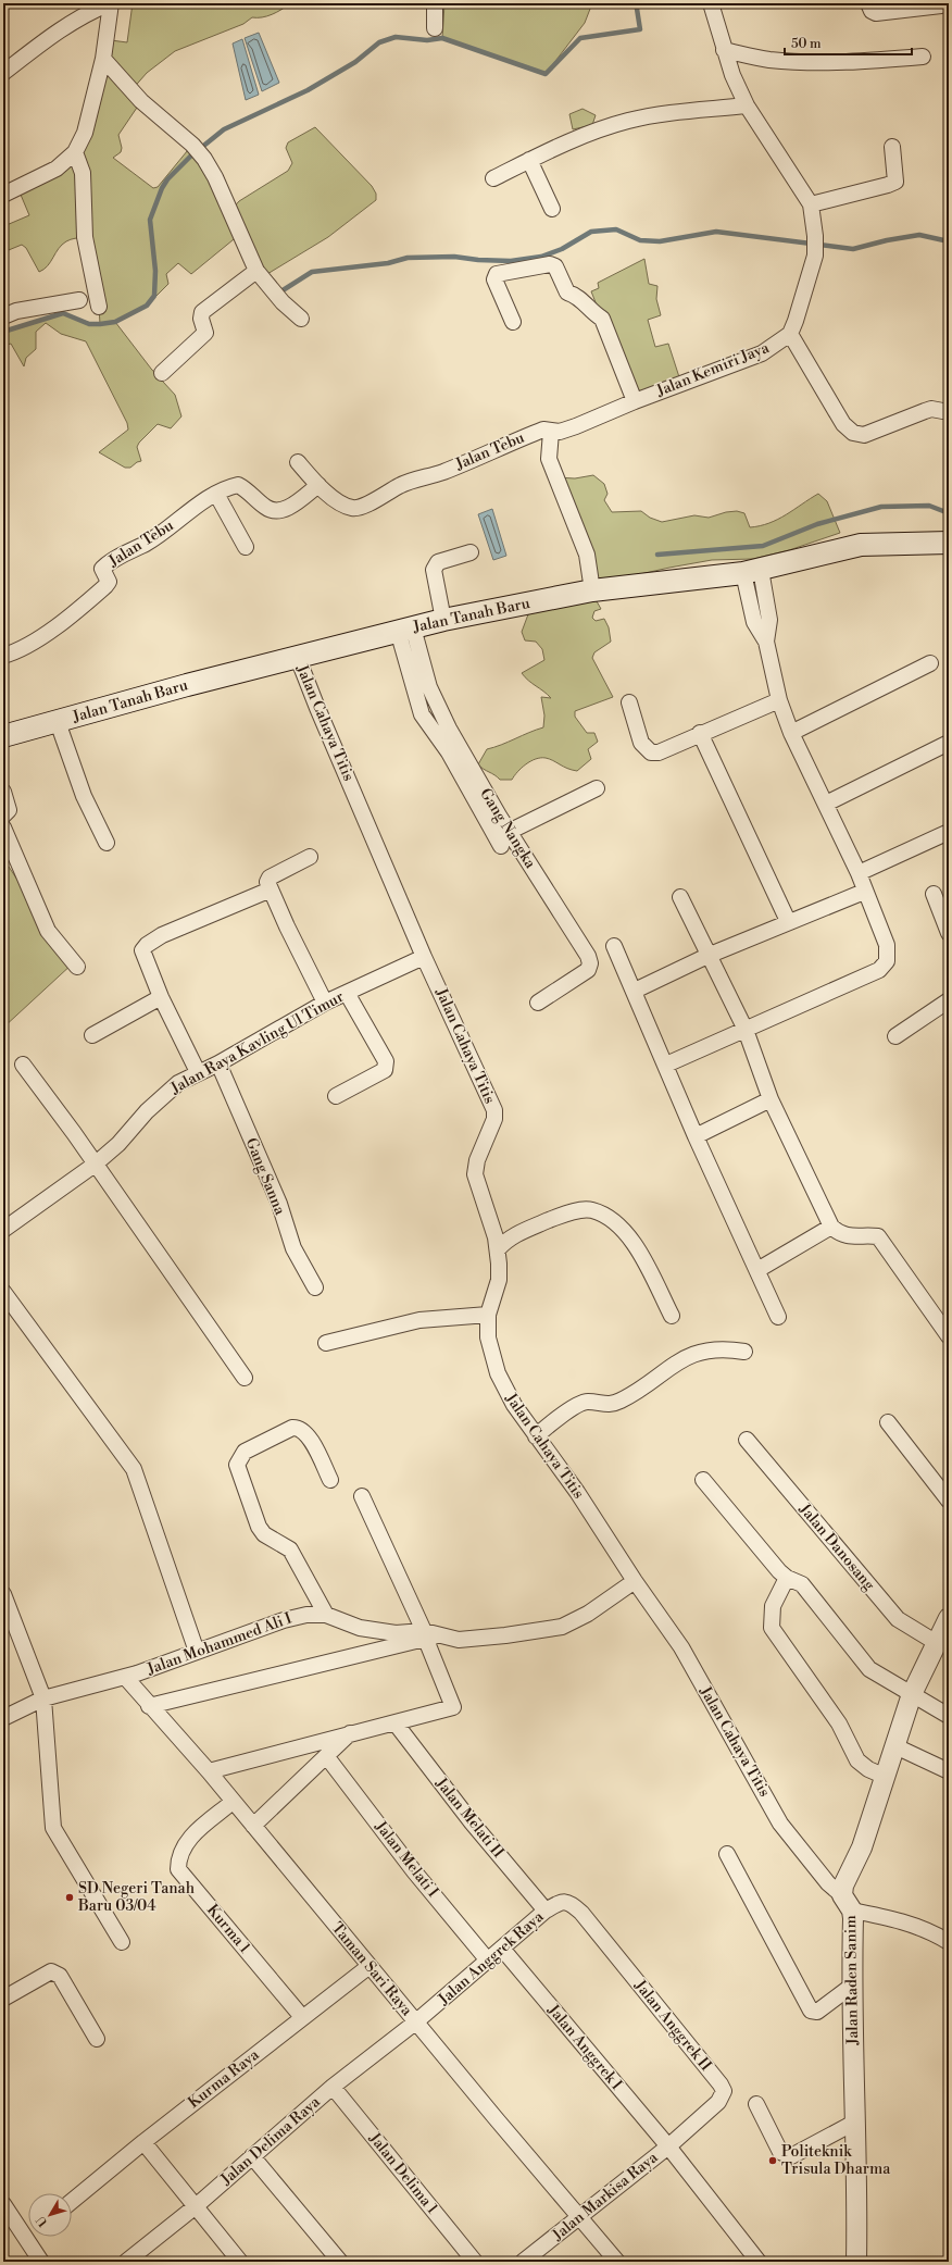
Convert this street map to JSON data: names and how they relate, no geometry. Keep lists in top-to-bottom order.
{
  "streets": {
    "main road": ["Jalan Tanah Baru"],
    "street": [
      "Jalan Kemiri Jaya",
      "Jalan Tebu",
      "Jalan Cahaya Titis",
      "Gang Nangka",
      "Jalan Raya Kavling Ul Timur",
      "Gang Sanna",
      "Jalan Danosang",
      "Jalan Mohammed Ali I",
      "Jalan Melati II",
      "Jalan Melati I",
      "Kurma 1",
      "Jalan Anggrek Raya",
      "Taman Sari Raya",
      "Jalan Raden Sanim",
      "Jalan Anggrek II",
      "Jalan Anggrek I",
      "Kurma Raya",
      "Jalan Delima Raya",
      "Jalan Delima 1",
      "Jalan Markisa Raya"
    ]
  },
  "crossings": [
    ["Jalan Kemiri Jaya", "Jalan Tebu"],
    ["Jalan Tanah Baru", "Jalan Cahaya Titis"],
    ["Jalan Tanah Baru", "Gang Nangka"],
    ["Jalan Cahaya Titis", "Jalan Raya Kavling Ul Timur"],
    ["Jalan Cahaya Titis", "Jalan Mohammed Ali I"],
    ["Jalan Cahaya Titis", "Jalan Raden Sanim"],
    ["Jalan Raya Kavling Ul Timur", "Gang Sanna"],
    ["Jalan Danosang", "Jalan Raden Sanim"],
    ["Jalan Mohammed Ali I", "Taman Sari Raya"],
    ["Jalan Melati II", "Jalan Anggrek Raya"],
    ["Jalan Melati I", "Jalan Anggrek Raya"],
    ["Kurma 1", "Taman Sari Raya"],
    ["Kurma 1", "Kurma Raya"],
    ["Jalan Anggrek Raya", "Taman Sari Raya"],
    ["Jalan Anggrek Raya", "Jalan Anggrek II"],
    ["Jalan Anggrek Raya", "Jalan Anggrek I"],
    ["Jalan Anggrek Raya", "Jalan Delima Raya"],
    ["Taman Sari Raya", "Kurma Raya"],
    ["Taman Sari Raya", "Jalan Delima Raya"],
    ["Taman Sari Raya", "Jalan Markisa Raya"],
    ["Jalan Anggrek II", "Jalan Anggrek I"],
    ["Jalan Anggrek II", "Jalan Markisa Raya"],
    ["Jalan Anggrek I", "Jalan Markisa Raya"],
    ["Jalan Delima Raya", "Jalan Delima 1"]
  ],
  "places": ["SD Negeri Tanah Baru 03/04", "Politeknik Trisula Dharma"],
  "scale_bar": "50 m",
  "north": "bottom left"
}
